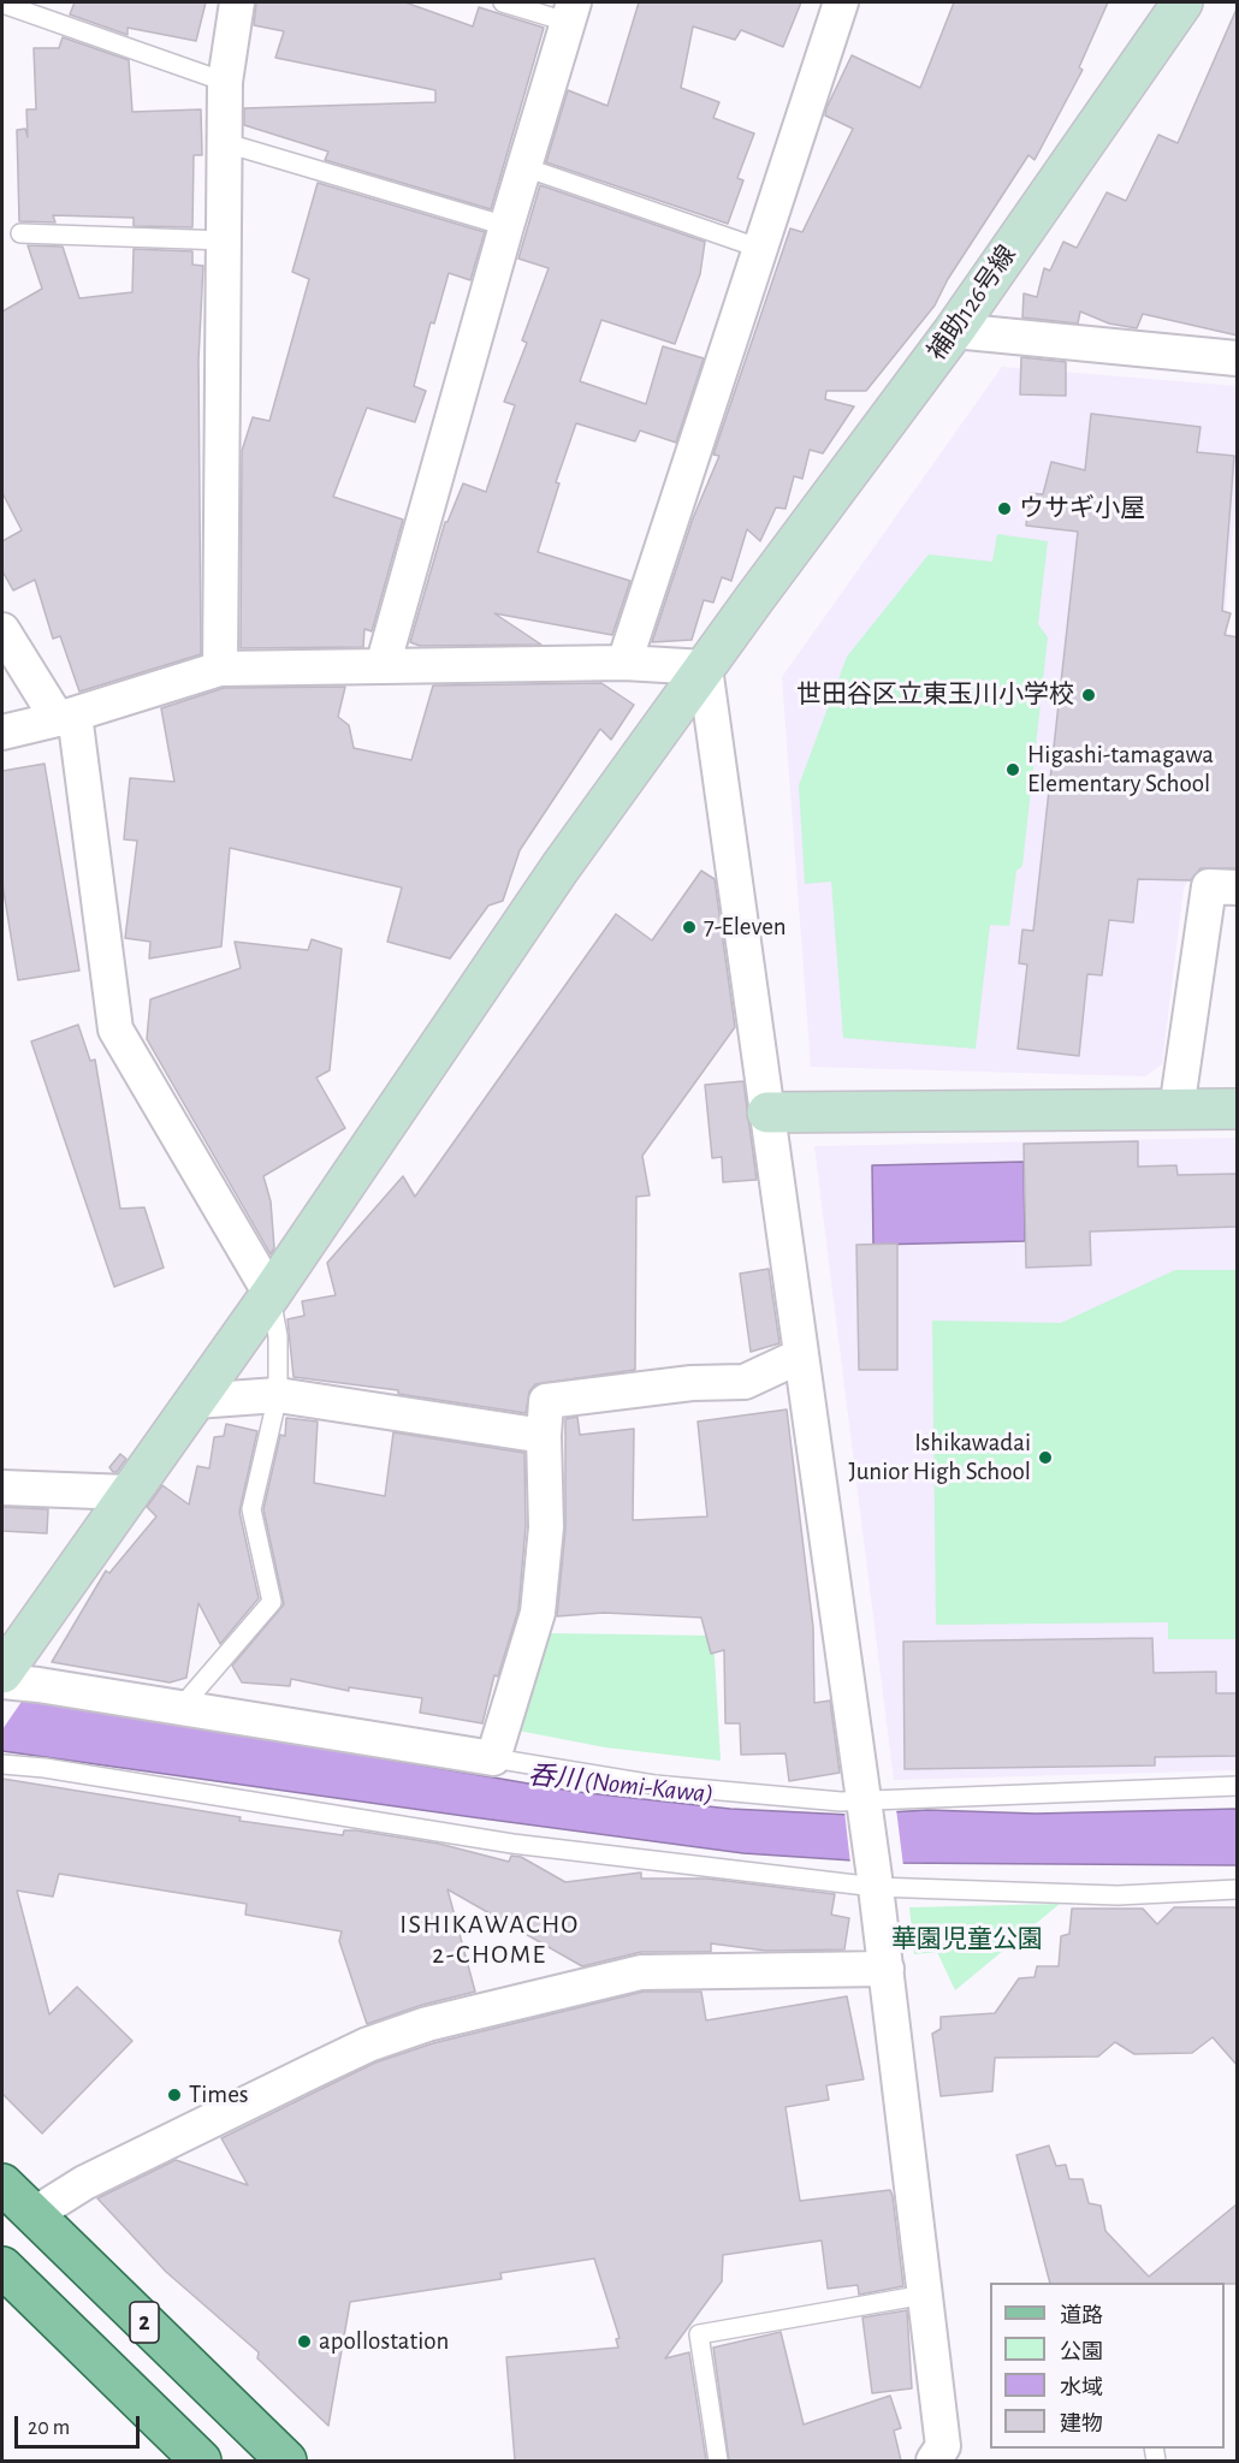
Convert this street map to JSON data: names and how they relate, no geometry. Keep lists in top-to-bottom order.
{
  "streets": {
    "main road": ["2"],
    "street": ["補助126号線"]
  },
  "districts": ["ISHIKAWACHO 2-CHOME"],
  "water": ["呑川 (Nomi-Kawa)"],
  "parks": ["華園児童公園"],
  "places": [
    "ウサギ小屋",
    "世田谷区立東玉川小学校",
    "Higashi-tamagawa Elementary School",
    "7-Eleven",
    "Ishikawadai Junior High School",
    "Times",
    "apollostation"
  ],
  "legend": [
    "道路",
    "公園",
    "水域",
    "建物"
  ],
  "scale_bar": "20 m"
}
